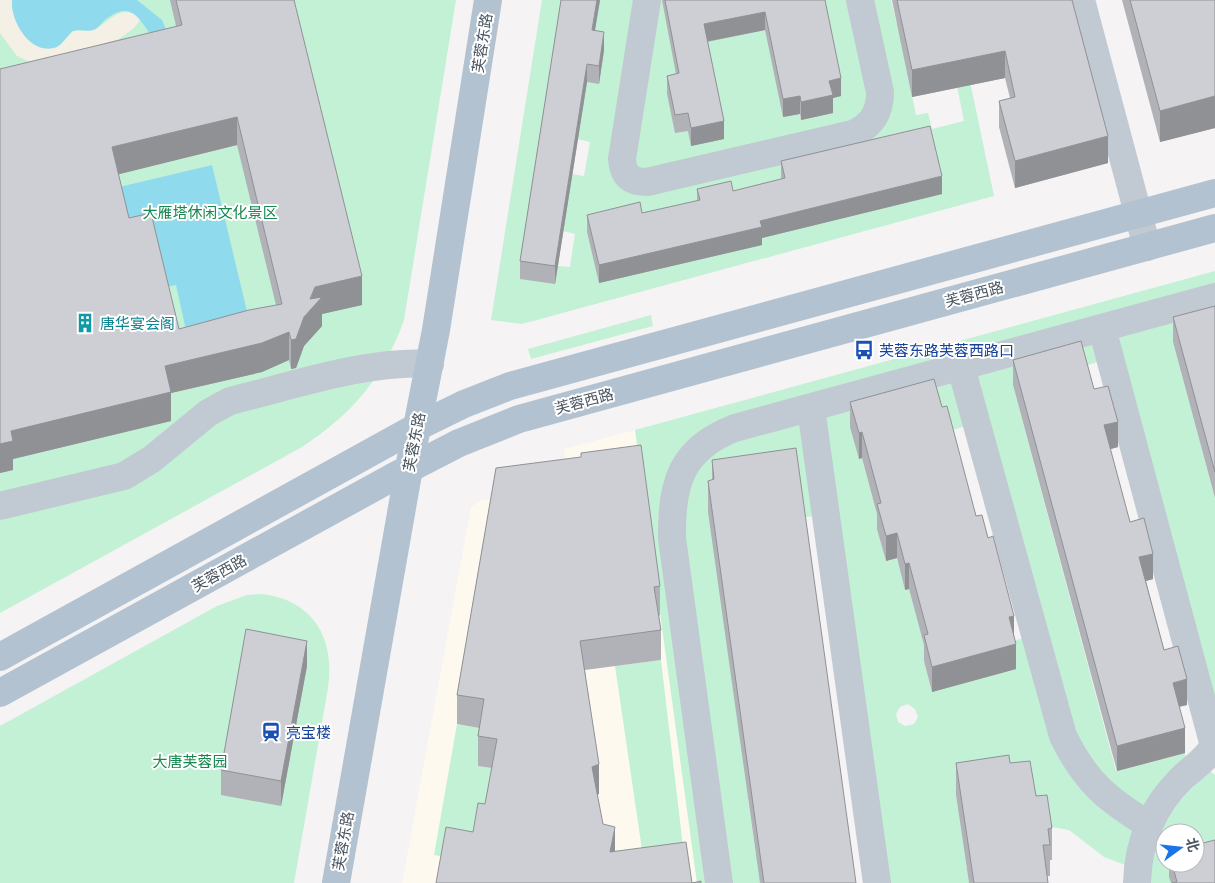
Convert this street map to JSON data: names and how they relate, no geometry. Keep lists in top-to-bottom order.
{
  "streets": {
    "main road": ["芙蓉东路", "芙蓉西路"]
  },
  "crossings": [
    ["芙蓉东路", "芙蓉西路"]
  ],
  "parks": ["大雁塔休闲文化景区", "大唐芙蓉园"],
  "places": {
    "building": ["唐华宴会阁"],
    "bus stop": ["芙蓉东路芙蓉西路口"],
    "station": ["亮宝楼"]
  },
  "north": "right"
}
